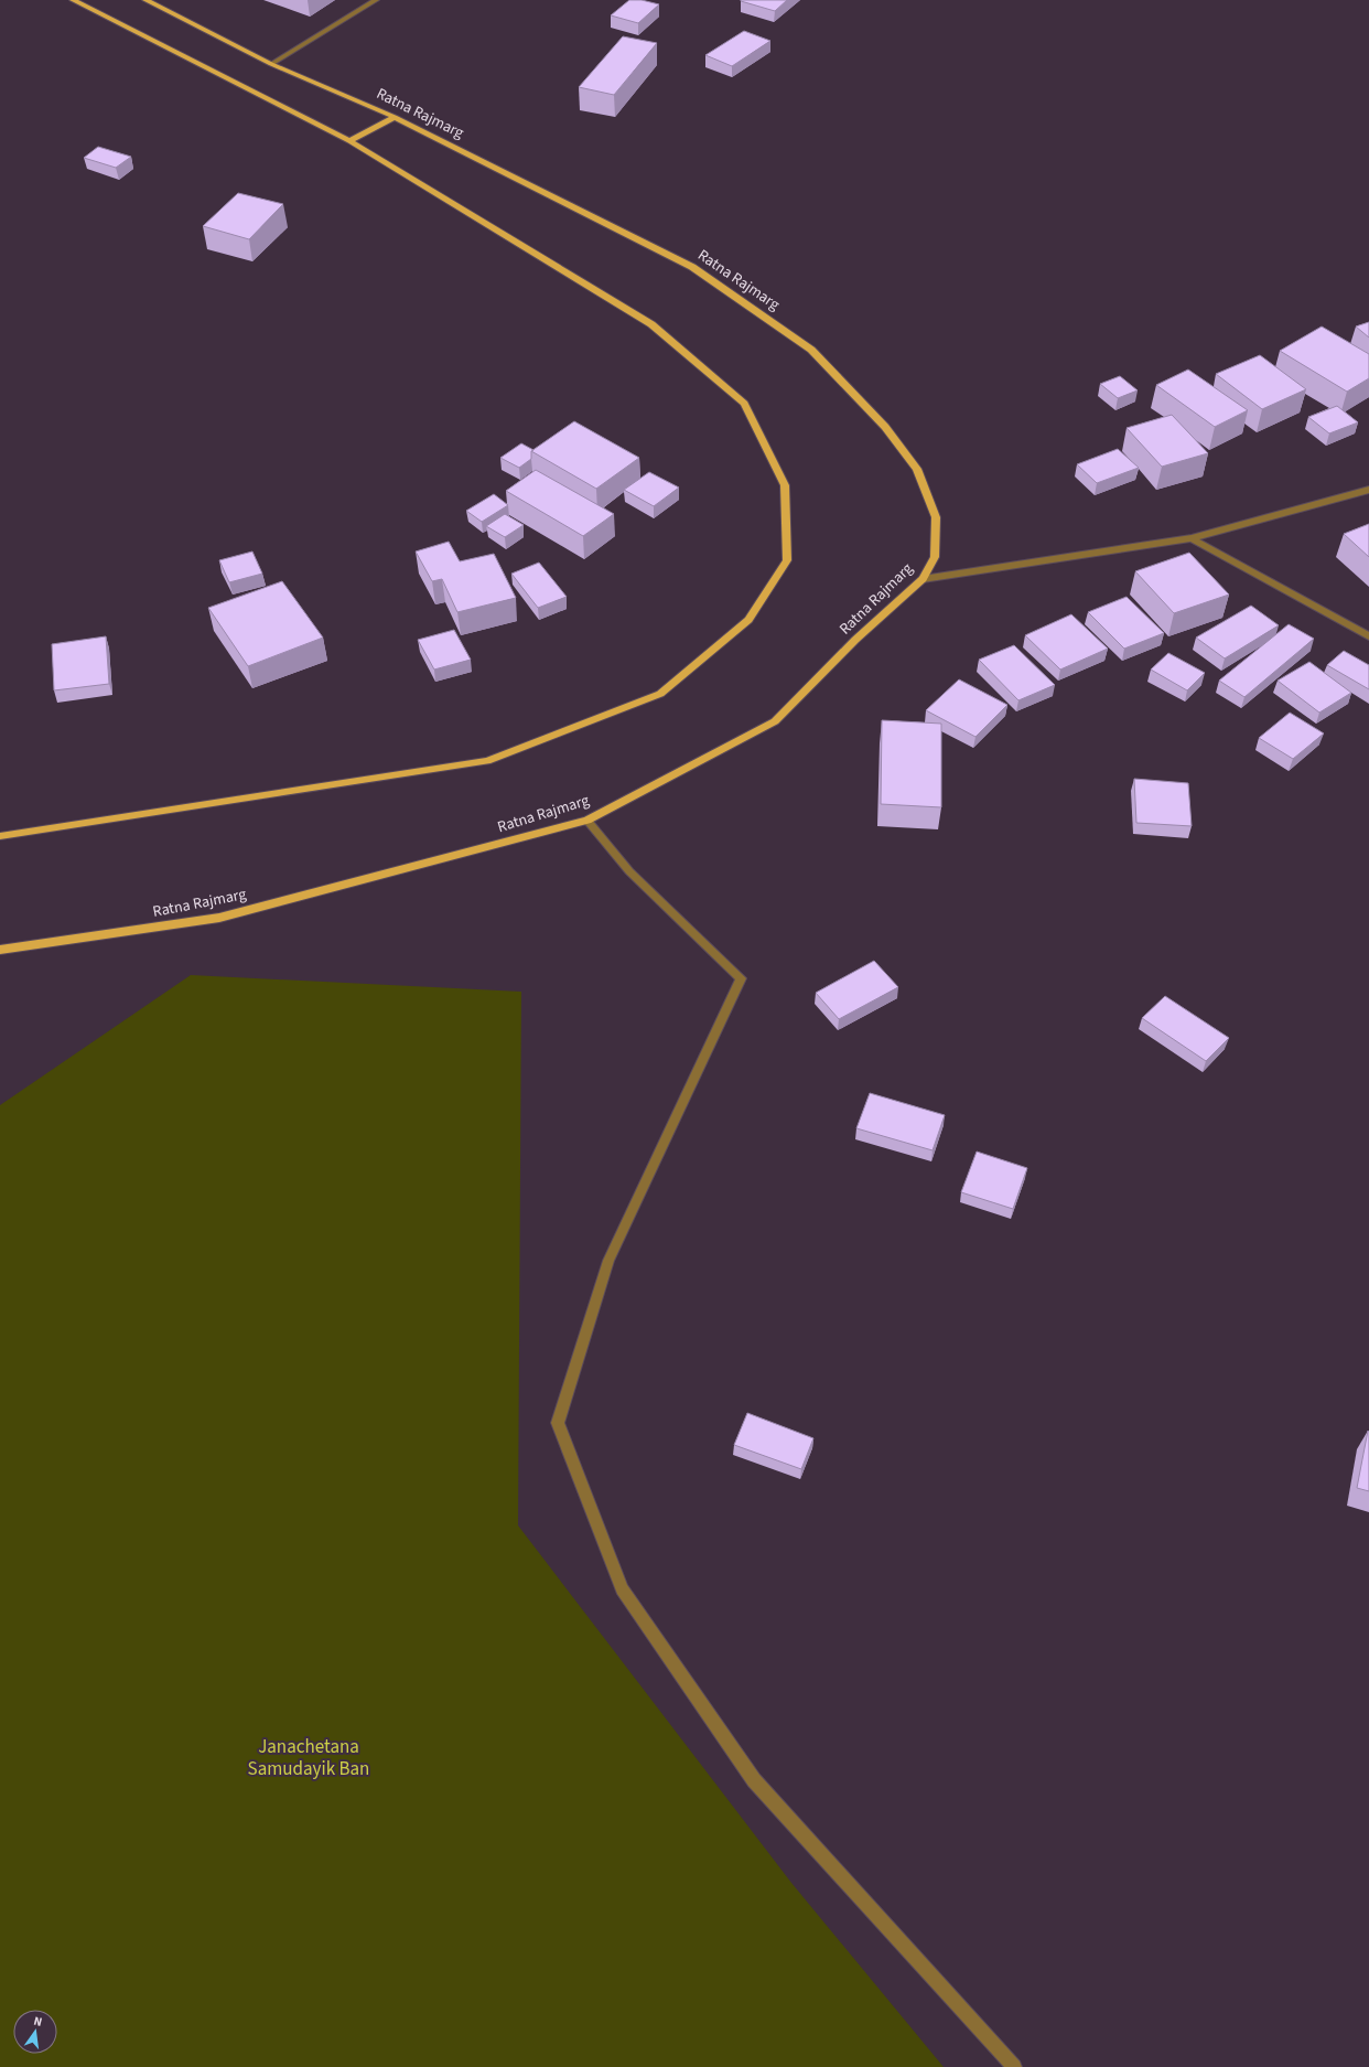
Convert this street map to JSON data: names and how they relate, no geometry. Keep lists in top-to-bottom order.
{
  "streets": {
    "main road": ["Ratna Rajmarg"]
  },
  "parks": ["Janachetana Samudayik Ban"],
  "north": "top"
}
